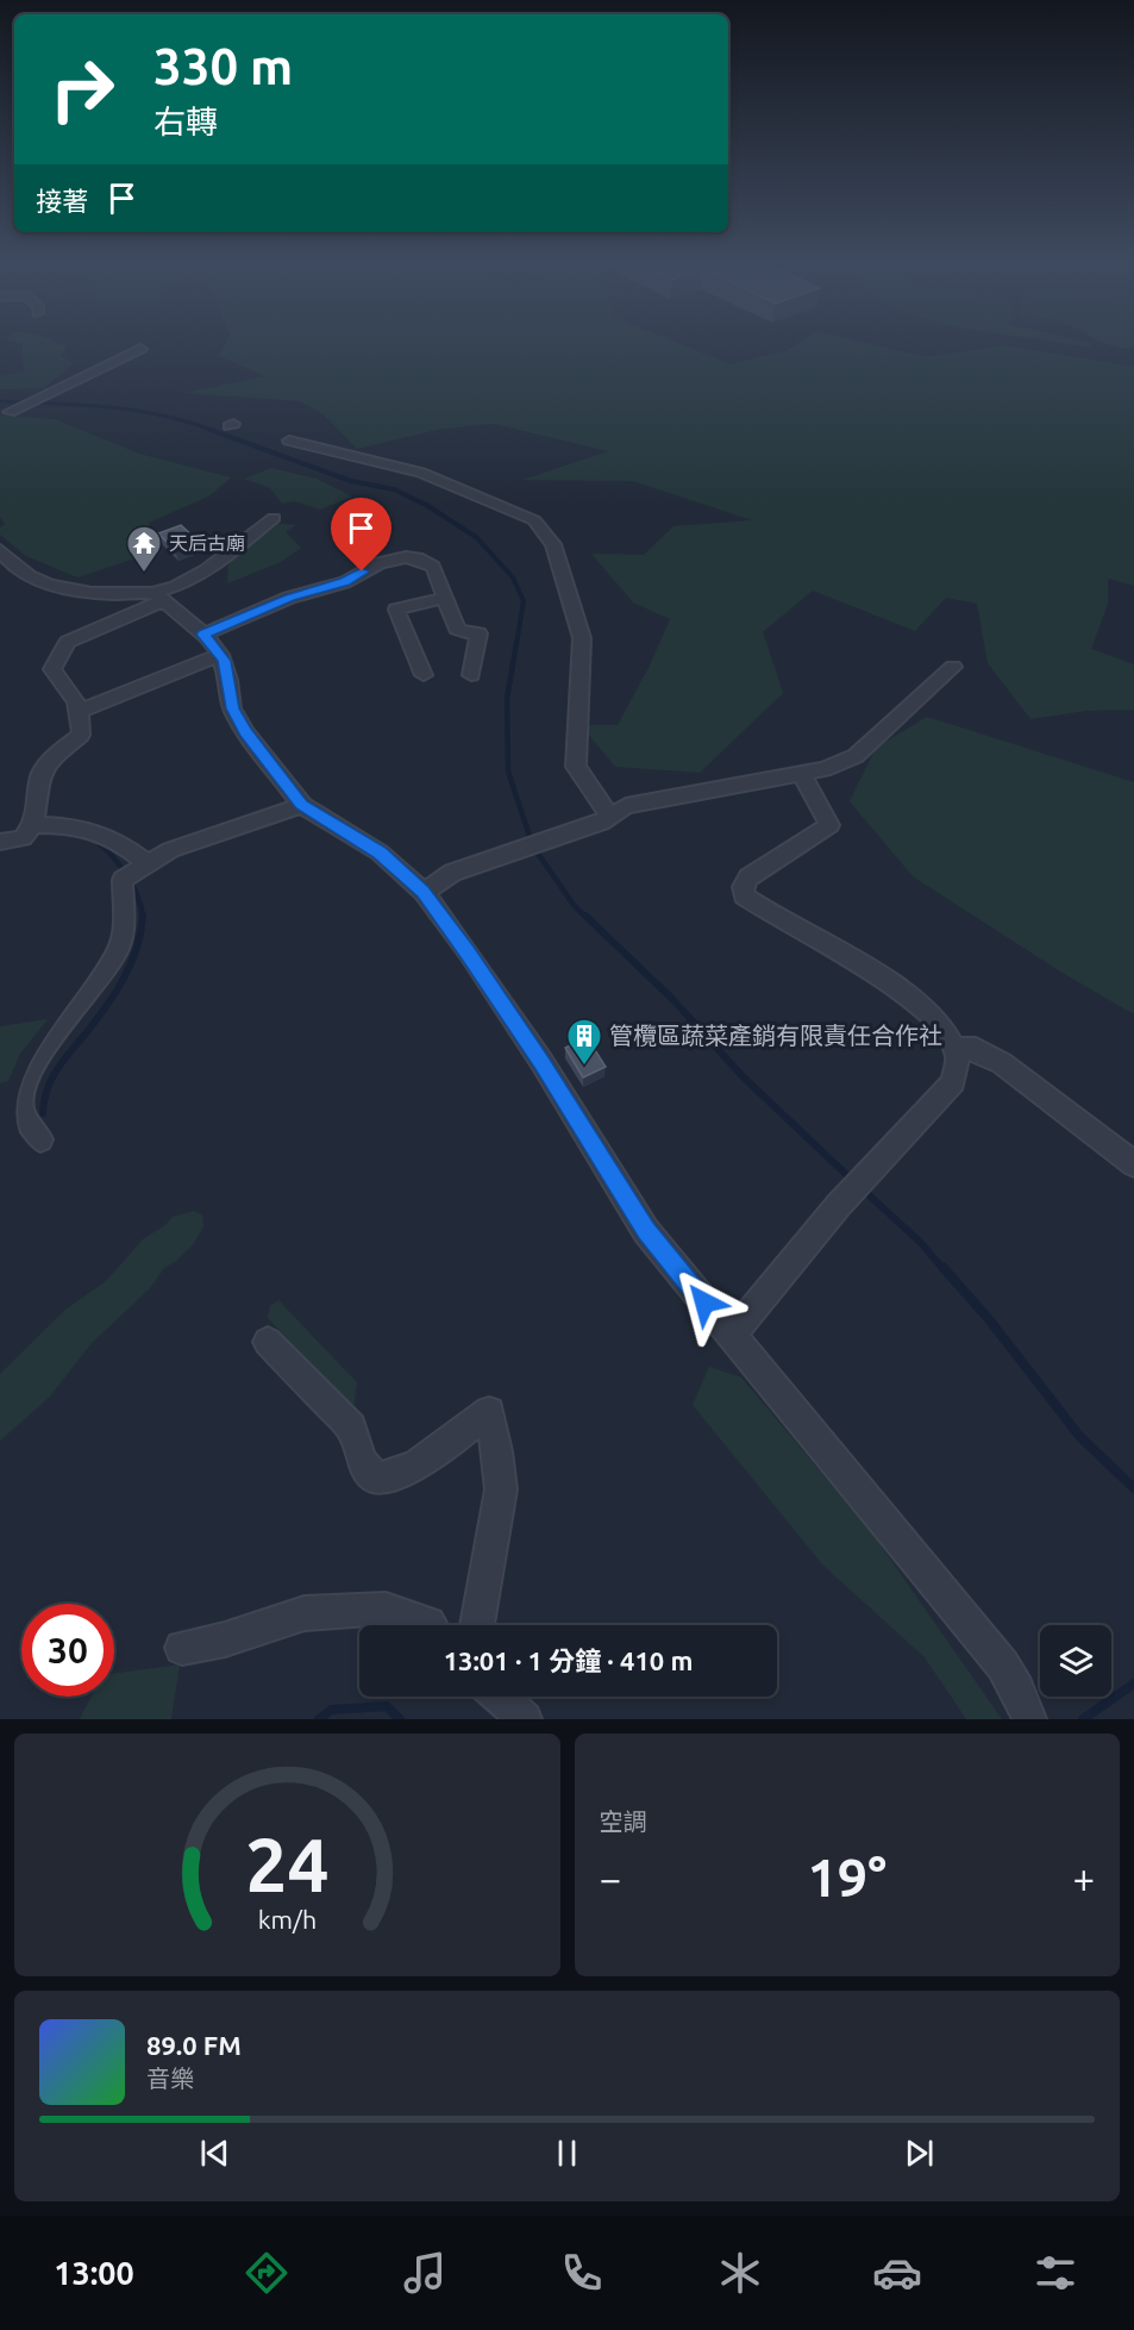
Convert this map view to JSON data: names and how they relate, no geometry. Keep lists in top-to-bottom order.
{
  "places": {
    "temple": ["天后古廟"],
    "building": ["管欖區蔬菜產銷有限責任合作社"]
  },
  "page": {
    "turn": ["330 m", "右轉"],
    "then": "接著",
    "limit": "30",
    "trip": "13:01 · 1 分鐘 · 410 m",
    "tile": "空調",
    "heat": ["−", "19°", "+"],
    "song": ["89.0 FM", "音樂"],
    "tabs": "13:00",
    "gauge": ["24", "km/h"]
  }
}
